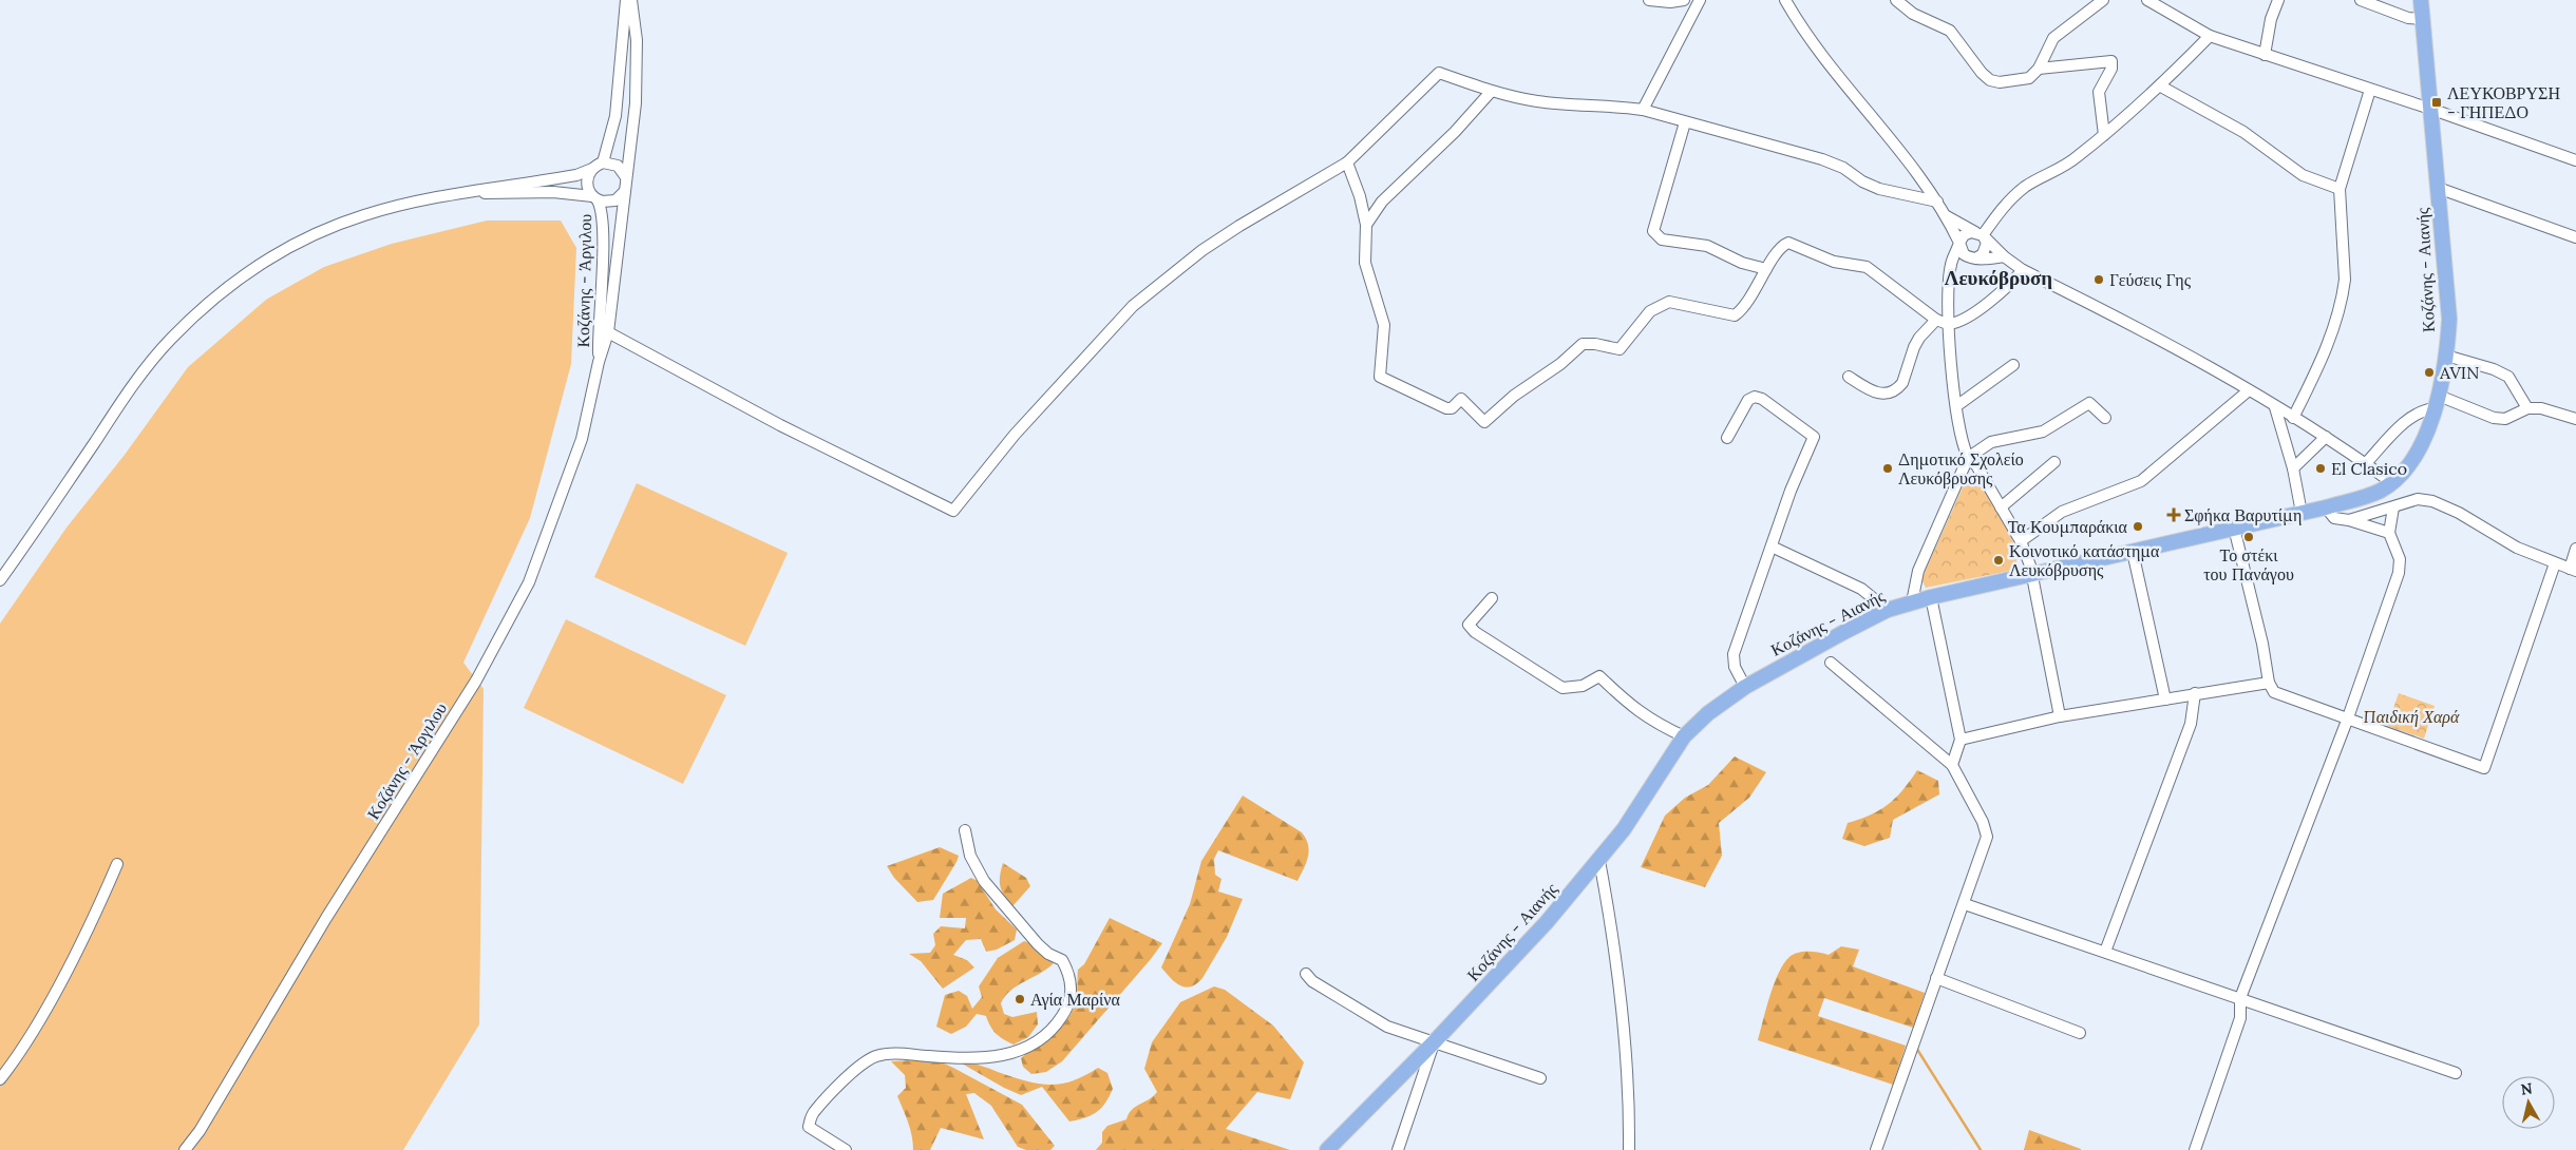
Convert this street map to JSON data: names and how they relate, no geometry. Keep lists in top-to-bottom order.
{
  "streets": {
    "main road": ["Κοζάνης - Αιανής"],
    "street": ["Κοζάνης - Άργιλου"]
  },
  "districts": ["Λευκόβρυση"],
  "parks": ["Παιδική Χαρά"],
  "places": {
    "transit": ["ΛΕΥΚΟΒΡΥΣΗ - ΓΗΠΕΔΟ"],
    "other": [
      "Γεύσεις Γης",
      "AVIN",
      "Δημοτικό Σχολείο Λευκόβρυσης",
      "El Clasico",
      "Τα Κουμπαράκια",
      "Το στέκι του Πανάγου",
      "Κοινοτικό κατάστημα Λευκόβρυσης",
      "Αγία Μαρίνα"
    ],
    "health": ["Σφήκα Βαρυτίμη"]
  },
  "north": "top"
}
